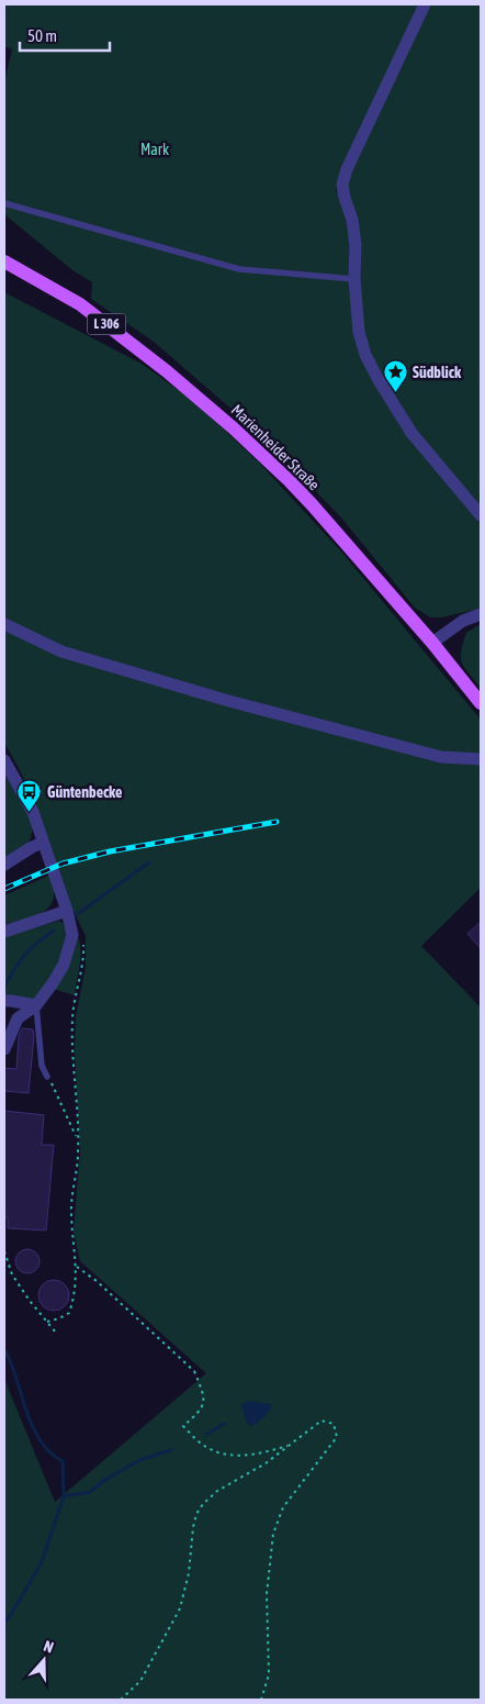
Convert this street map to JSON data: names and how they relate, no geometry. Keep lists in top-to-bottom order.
{
  "streets": {
    "main road": ["L 306", "Marienheider Straße"]
  },
  "parks": ["Mark"],
  "places": {
    "place": ["Südblick"],
    "bus stop": ["Güntenbecke"]
  },
  "scale_bar": "50 m",
  "north": "top"
}
